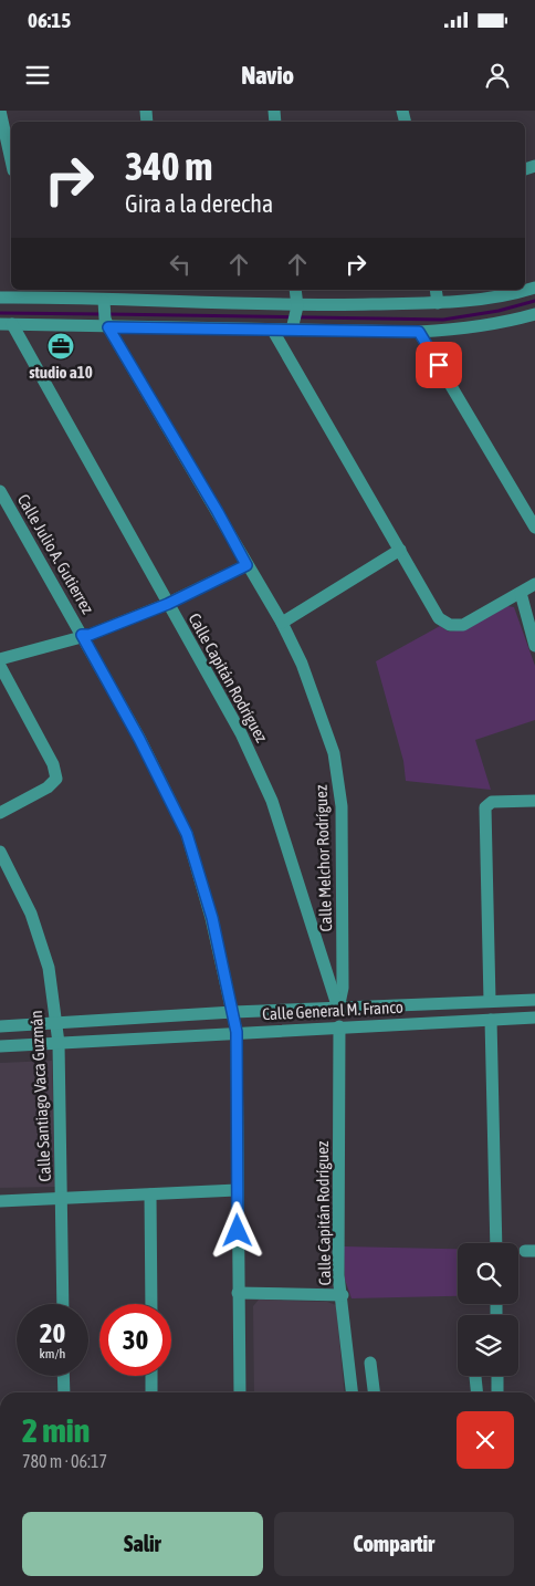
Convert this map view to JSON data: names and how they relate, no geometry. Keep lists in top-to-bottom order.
{
  "streets": {
    "street": [
      "Calle Julio A. Gutierrez",
      "Calle Capitán Rodríguez",
      "Calle Melchor Rodríguez",
      "Calle General M. Franco",
      "Calle Santiago Vaca Guzmán"
    ]
  },
  "crossings": [
    ["Calle Julio A. Gutierrez", "Calle General M. Franco"],
    ["Calle Capitán Rodríguez", "Calle Melchor Rodríguez"],
    ["Calle Capitán Rodríguez", "Calle General M. Franco"],
    ["Calle Melchor Rodríguez", "Calle General M. Franco"],
    ["Calle General M. Franco", "Calle Santiago Vaca Guzmán"]
  ],
  "places": {
    "office": ["studio a10"]
  },
  "page": {
    "status": "06:15",
    "header": "Navio",
    "turn": ["340 m", "Gira a la derecha"],
    "speed": "20 km/h",
    "limit": "30",
    "heading": ["2 min", "780 m · 06:17"],
    "buttons": ["Salir", "Compartir"]
  }
}
